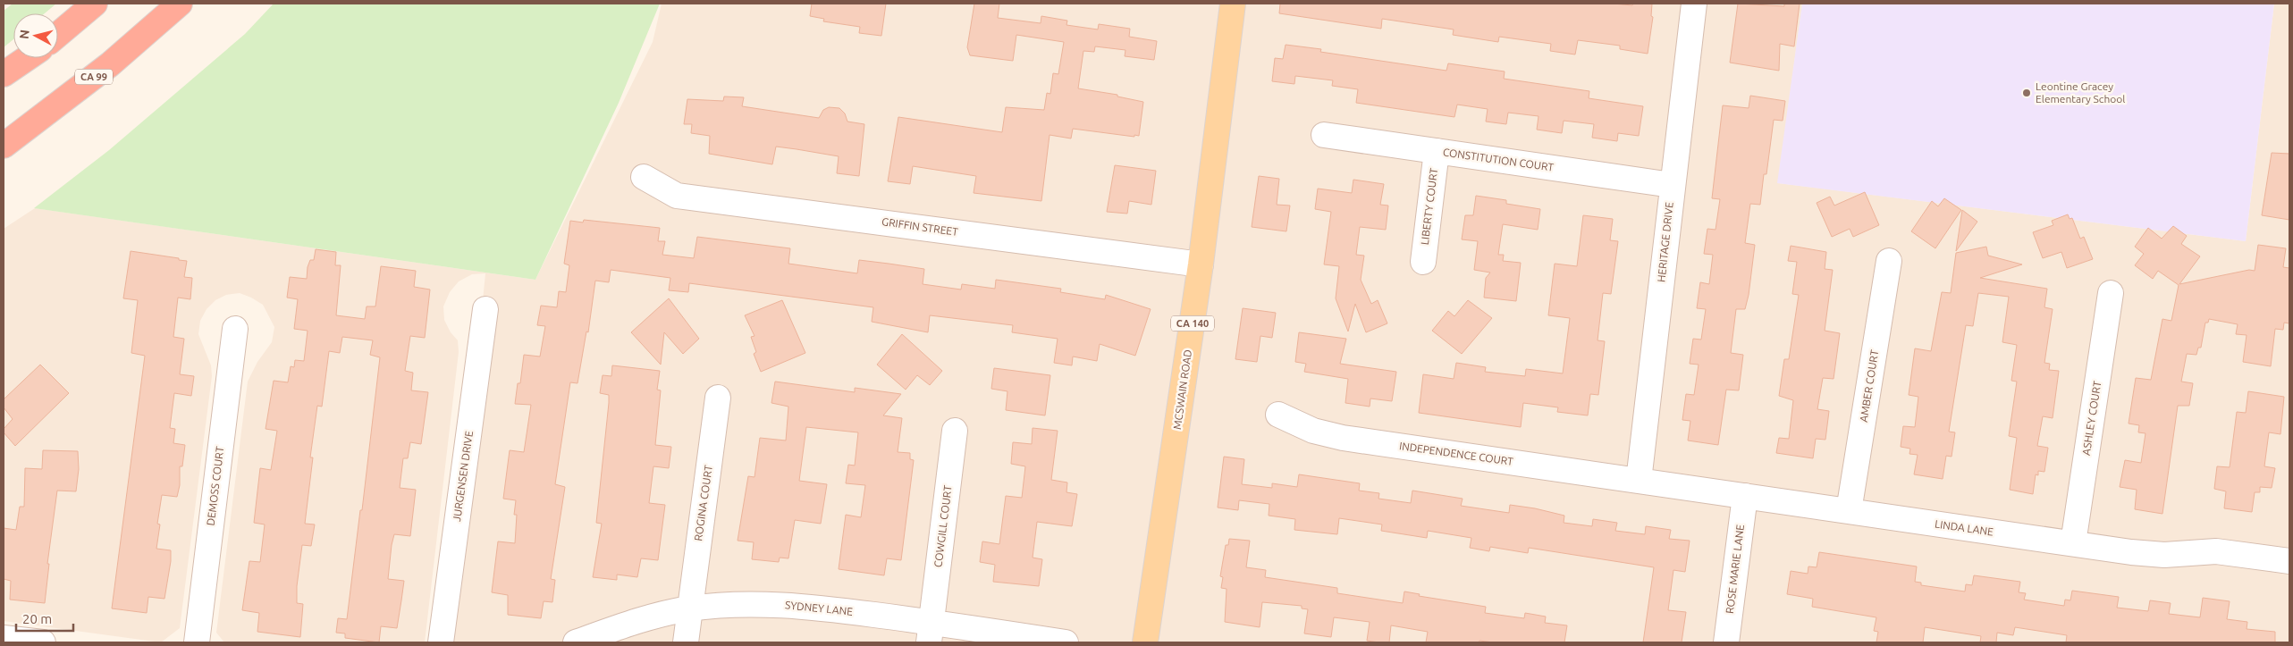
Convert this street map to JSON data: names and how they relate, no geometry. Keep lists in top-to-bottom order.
{
  "streets": {
    "highway": ["CA 99"],
    "main road": ["CA 140", "MCSWAIN ROAD"],
    "street": [
      "CONSTITUTION COURT",
      "LIBERTY COURT",
      "GRIFFIN STREET",
      "HERITAGE DRIVE",
      "AMBER COURT",
      "ASHLEY COURT",
      "INDEPENDENCE COURT",
      "JURGENSEN DRIVE",
      "DEMOSS COURT",
      "ROGINA COURT",
      "COWGILL COURT",
      "LINDA LANE",
      "ROSE MARIE LANE",
      "SYDNEY LANE"
    ]
  },
  "crossings": [
    ["CONSTITUTION COURT", "LIBERTY COURT"],
    ["CONSTITUTION COURT", "HERITAGE DRIVE"],
    ["GRIFFIN STREET", "MCSWAIN ROAD"],
    ["HERITAGE DRIVE", "INDEPENDENCE COURT"],
    ["HERITAGE DRIVE", "LINDA LANE"],
    ["AMBER COURT", "LINDA LANE"],
    ["ASHLEY COURT", "LINDA LANE"],
    ["INDEPENDENCE COURT", "LINDA LANE"],
    ["ROGINA COURT", "SYDNEY LANE"],
    ["COWGILL COURT", "SYDNEY LANE"],
    ["LINDA LANE", "ROSE MARIE LANE"]
  ],
  "places": ["Leontine Gracey Elementary School"],
  "scale_bar": "20 m",
  "north": "left"
}
